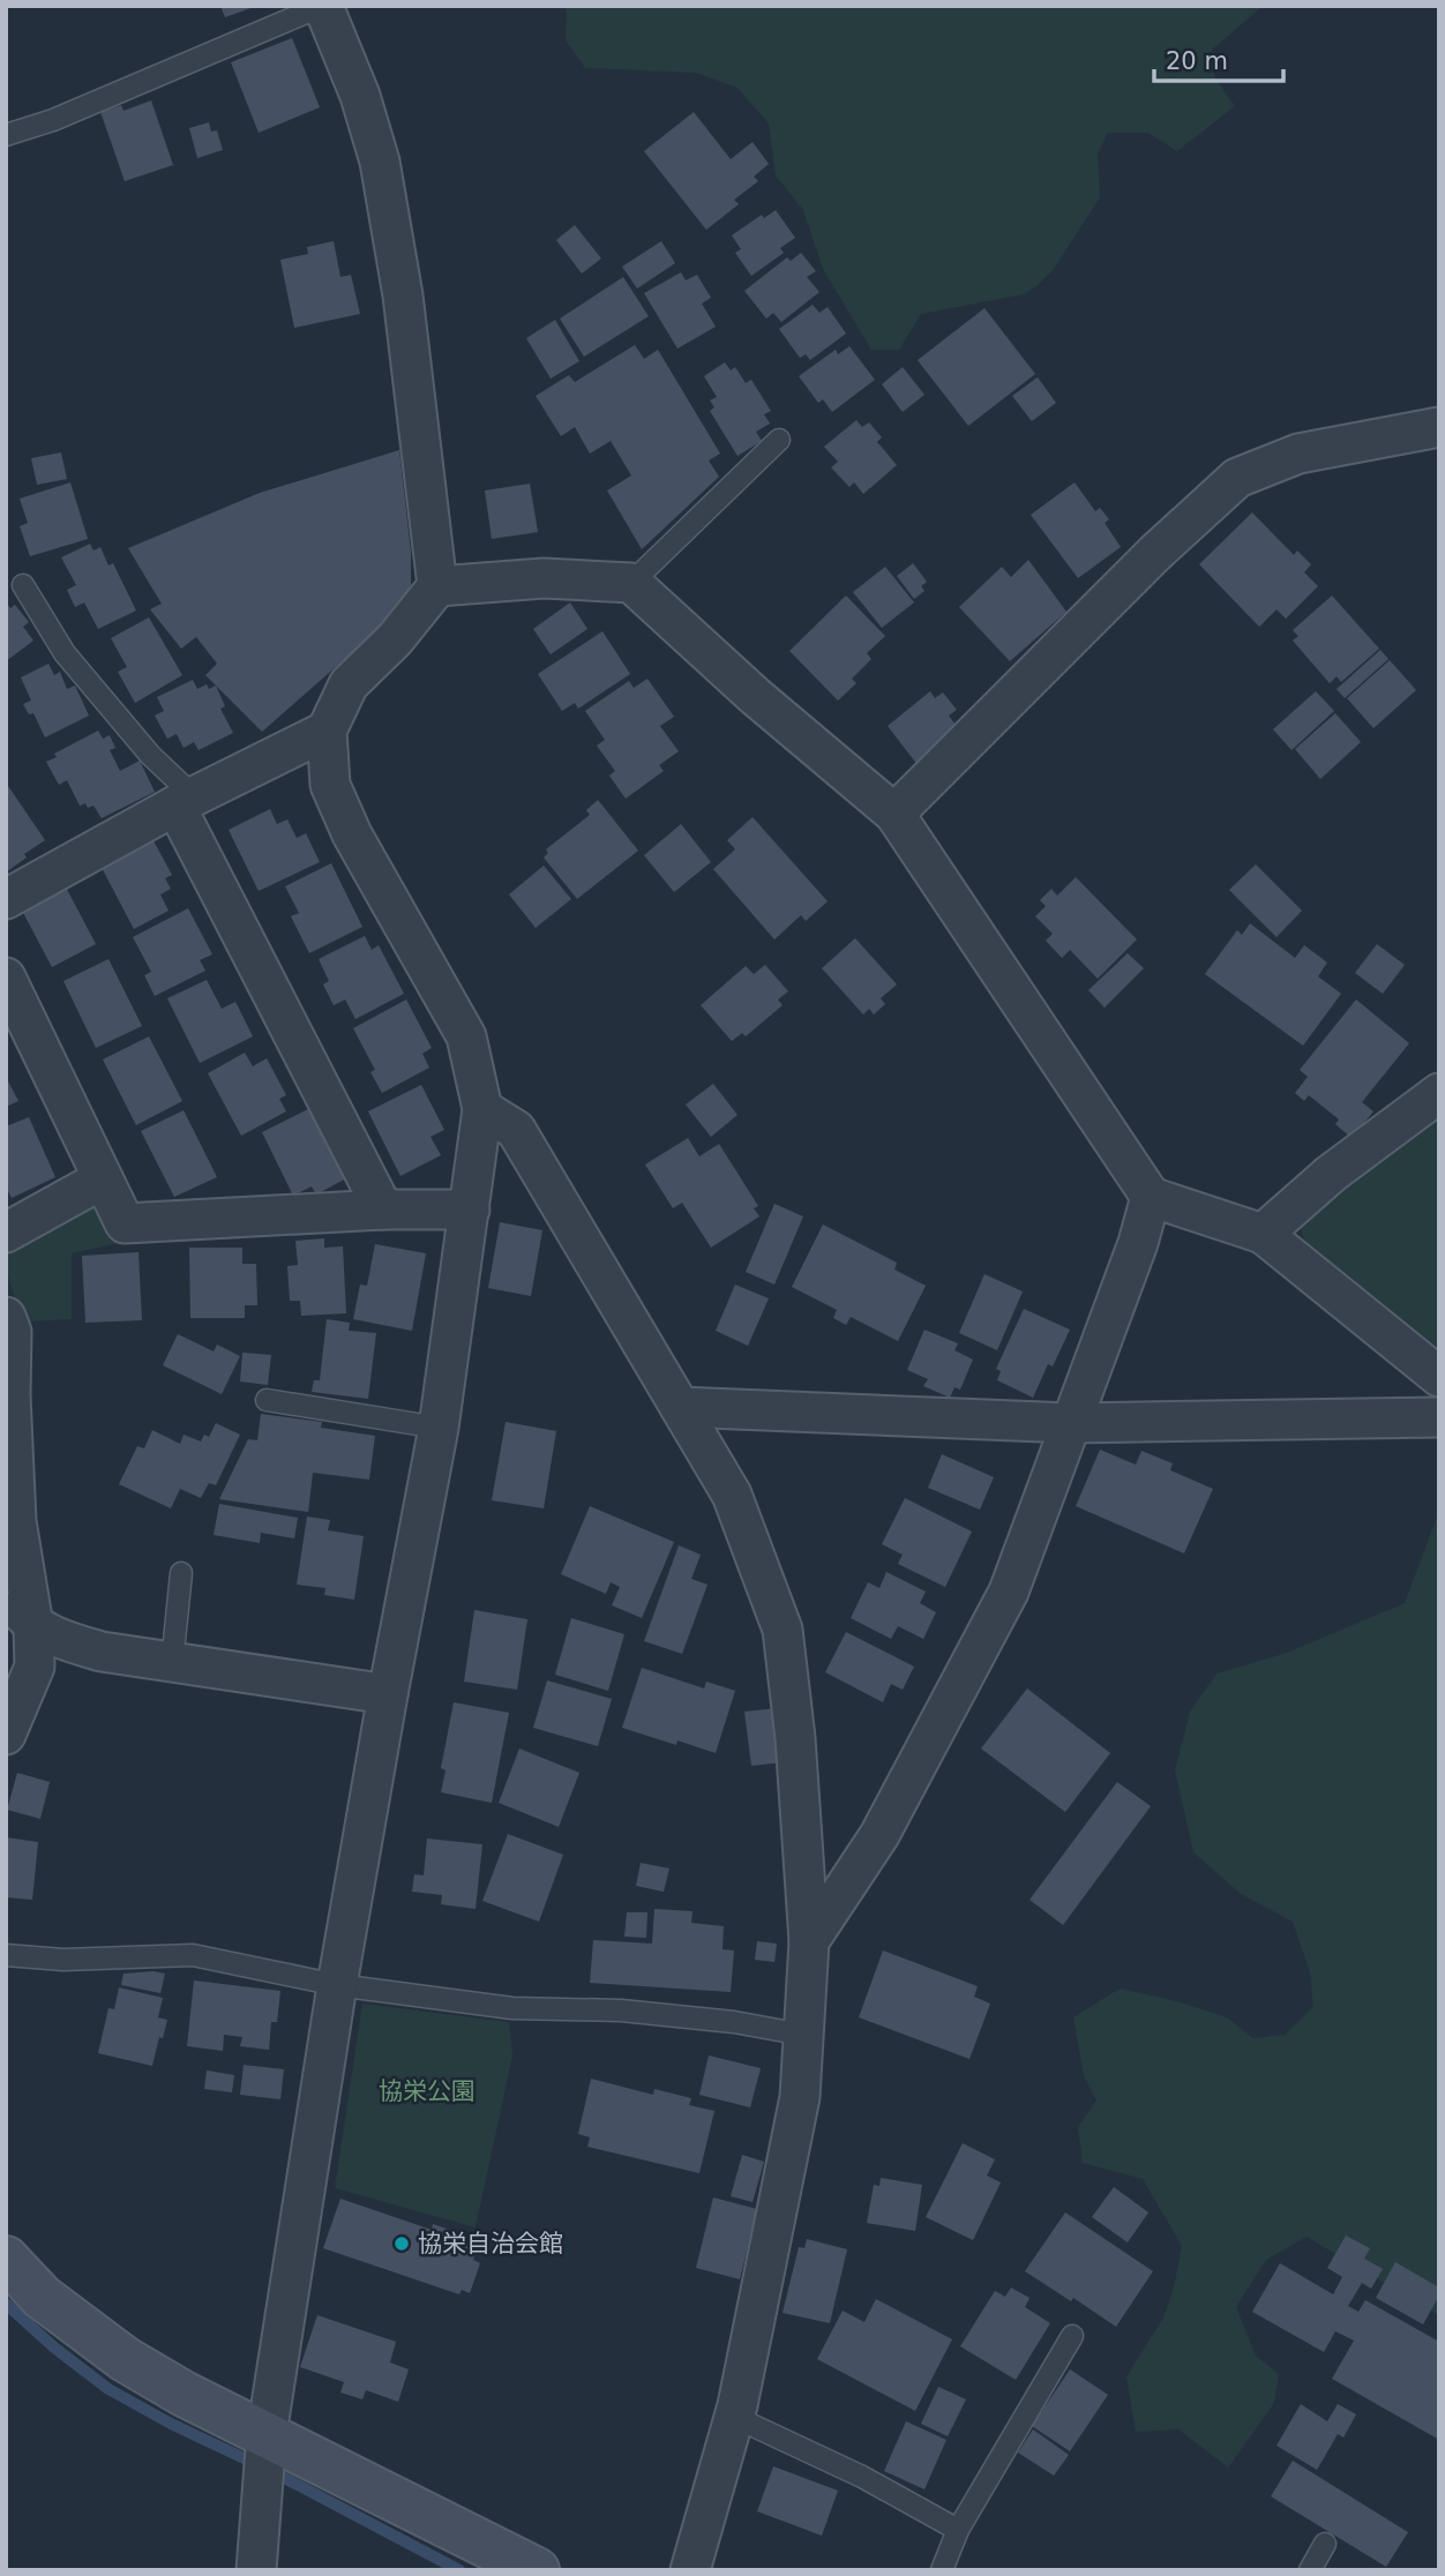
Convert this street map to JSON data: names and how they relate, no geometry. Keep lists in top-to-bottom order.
{
  "parks": ["協栄公園"],
  "places": ["協栄自治会館"],
  "scale_bar": "20 m"
}
